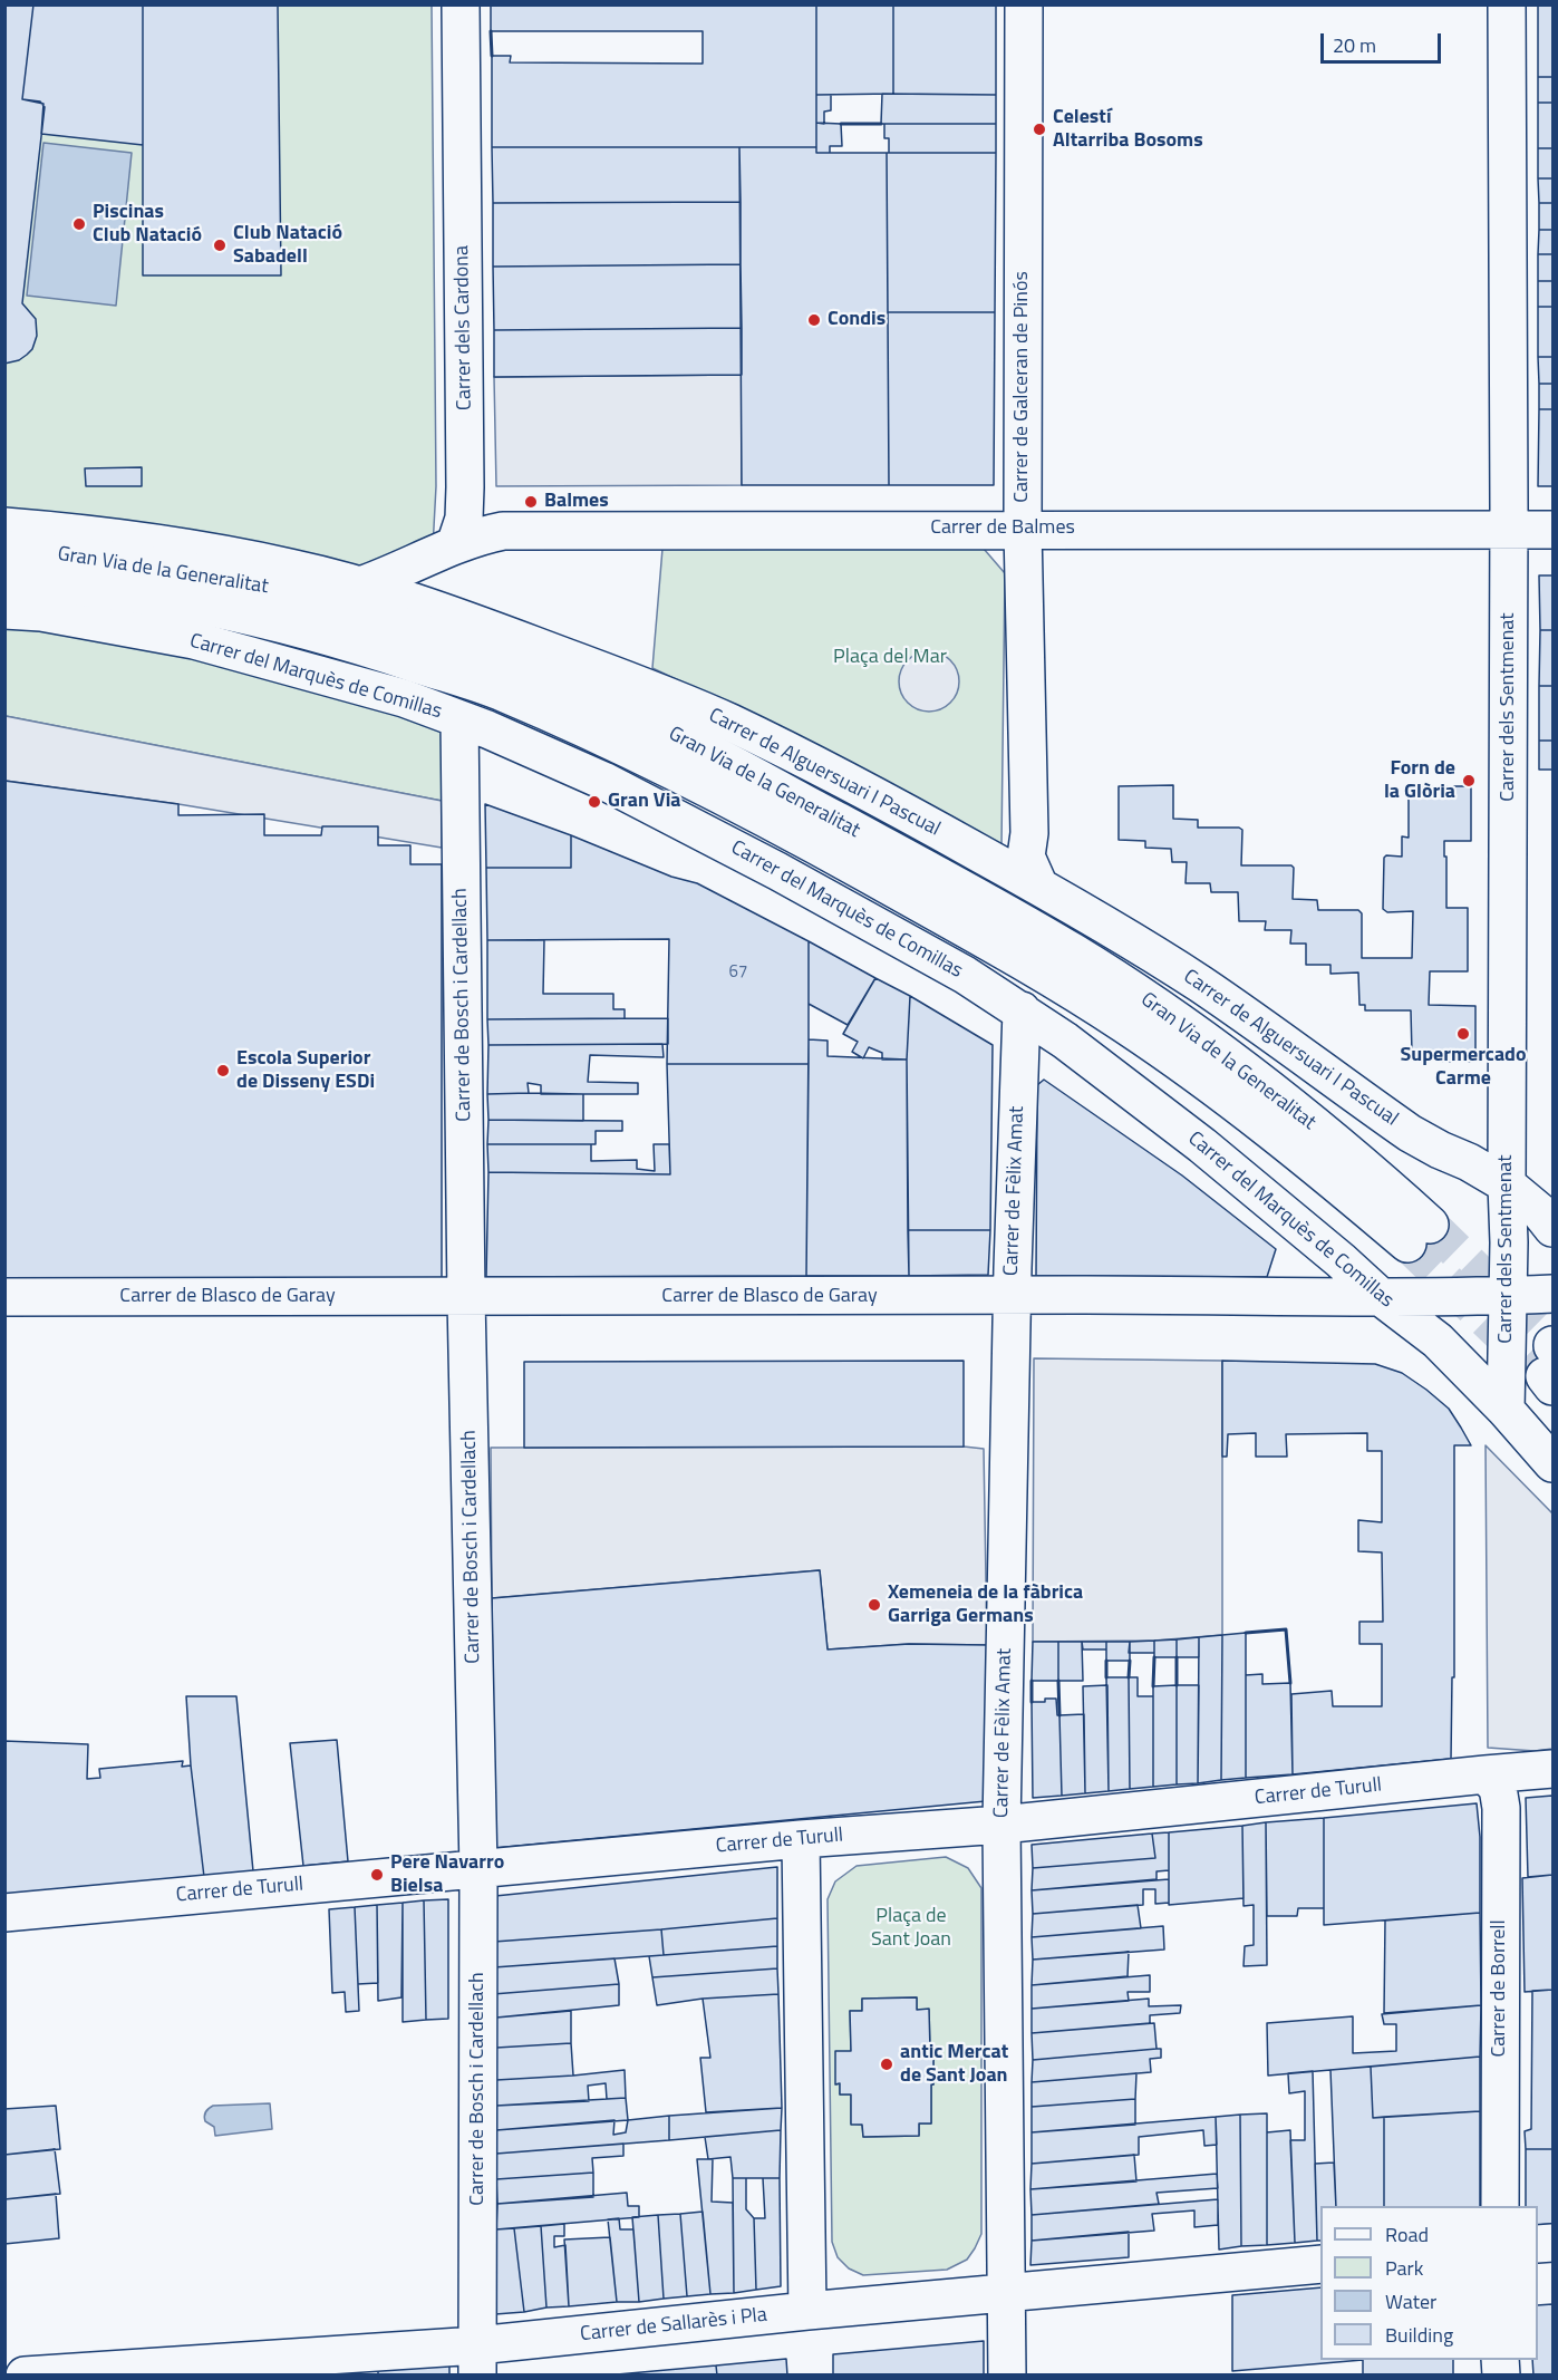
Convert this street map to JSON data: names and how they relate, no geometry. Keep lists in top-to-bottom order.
{
  "streets": {
    "street": [
      "Carrer dels Cardona",
      "Carrer de Galceran de Pinós",
      "Carrer de Balmes",
      "Gran Via de la Generalitat",
      "Carrer del Marquès de Comillas",
      "Carrer dels Sentmenat",
      "Carrer de Alguersuari I Pascual",
      "Carrer de Bosch i Cardellach",
      "Carrer de Fèlix Amat",
      "Carrer de Blasco de Garay",
      "Carrer de Turull",
      "Carrer de Borrell",
      "Carrer de Sallarès i Pla"
    ]
  },
  "crossings": [
    ["Carrer dels Cardona", "Carrer de Balmes"],
    ["Carrer de Galceran de Pinós", "Carrer de Balmes"],
    ["Carrer de Galceran de Pinós", "Carrer de Alguersuari I Pascual"],
    ["Carrer de Balmes", "Carrer dels Sentmenat"],
    ["Carrer del Marquès de Comillas", "Carrer dels Sentmenat"],
    ["Carrer del Marquès de Comillas", "Carrer de Bosch i Cardellach"],
    ["Carrer del Marquès de Comillas", "Carrer de Fèlix Amat"],
    ["Carrer del Marquès de Comillas", "Carrer de Blasco de Garay"],
    ["Carrer dels Sentmenat", "Carrer de Alguersuari I Pascual"],
    ["Carrer dels Sentmenat", "Carrer de Blasco de Garay"],
    ["Carrer de Bosch i Cardellach", "Carrer de Blasco de Garay"],
    ["Carrer de Bosch i Cardellach", "Carrer de Turull"],
    ["Carrer de Bosch i Cardellach", "Carrer de Sallarès i Pla"],
    ["Carrer de Fèlix Amat", "Carrer de Blasco de Garay"],
    ["Carrer de Fèlix Amat", "Carrer de Turull"],
    ["Carrer de Fèlix Amat", "Carrer de Sallarès i Pla"],
    ["Carrer de Turull", "Carrer de Borrell"]
  ],
  "parks": ["Plaça del Mar", "Plaça de Sant Joan"],
  "places": [
    "Celestí Altarriba Bosoms",
    "Piscinas Club Natació",
    "Club Natació Sabadell",
    "Condis",
    "Balmes",
    "Forn de la Glòria",
    "Gran Via",
    "Supermercado Carme",
    "Escola Superior de Disseny ESDi",
    "Xemeneia de la fàbrica Garriga Germans",
    "Pere Navarro Bielsa",
    "antic Mercat de Sant Joan"
  ],
  "house_numbers": ["67"],
  "legend": [
    "Road",
    "Park",
    "Water",
    "Building"
  ],
  "scale_bar": "20 m"
}
